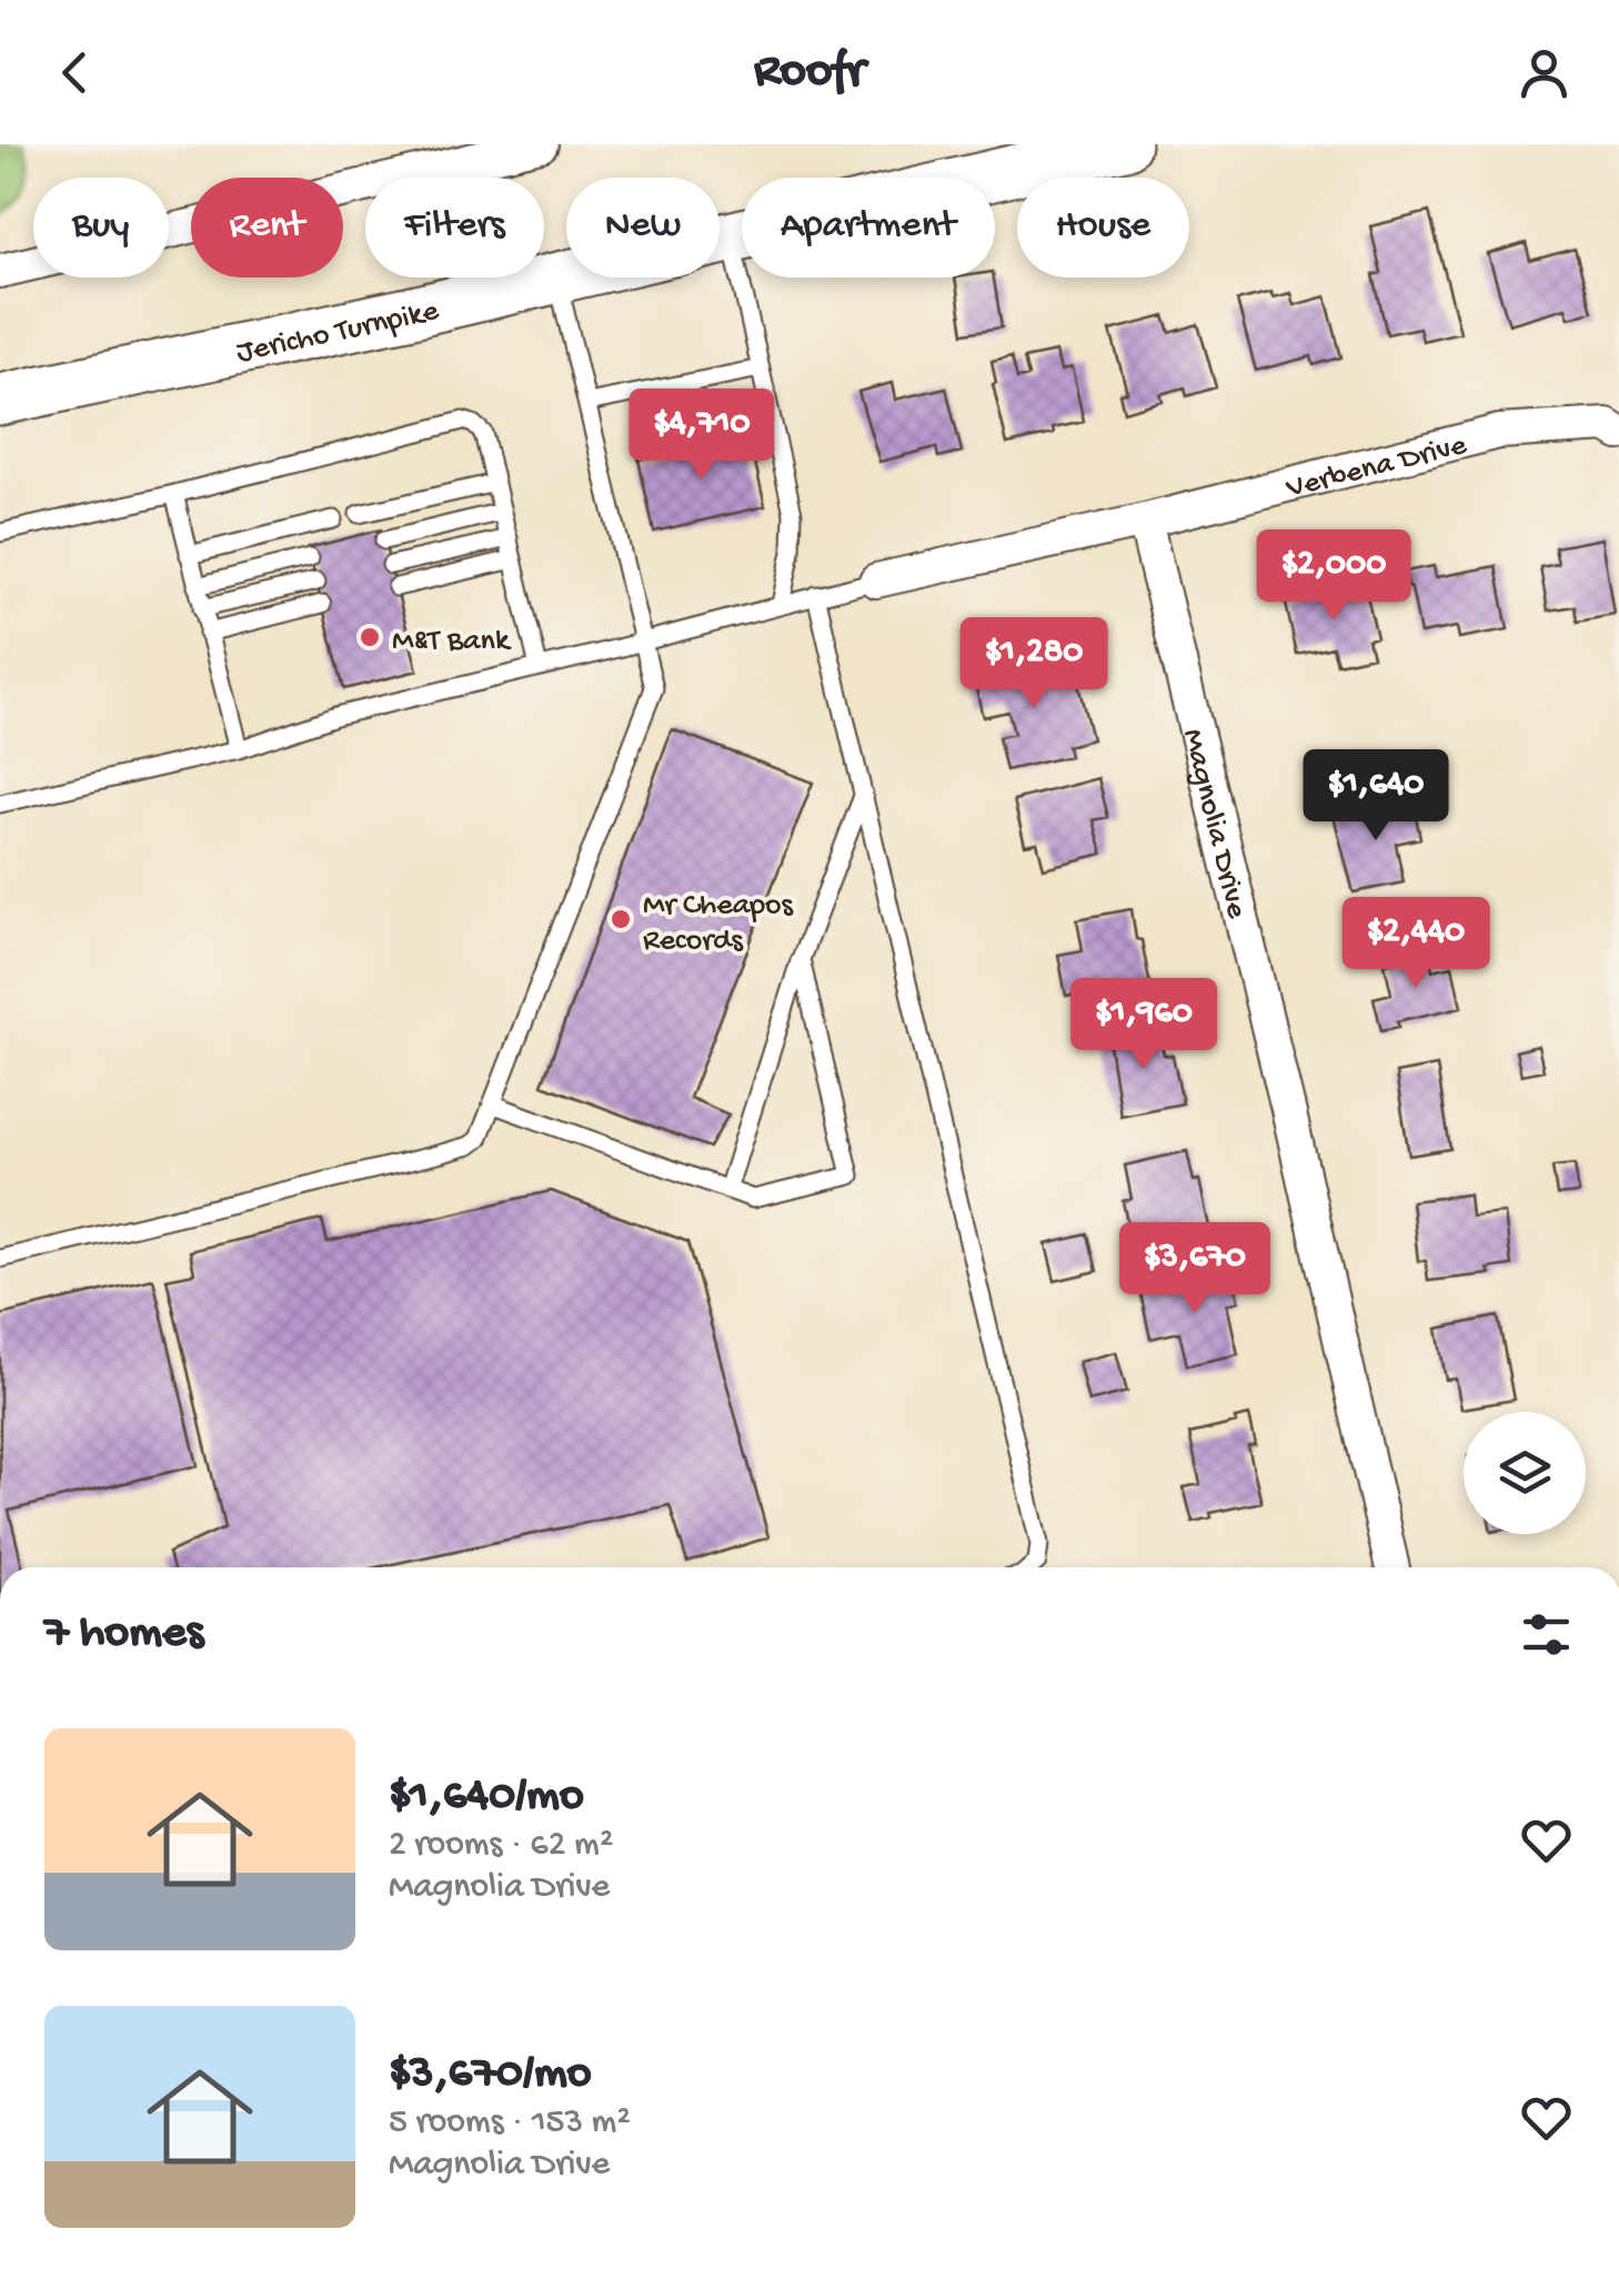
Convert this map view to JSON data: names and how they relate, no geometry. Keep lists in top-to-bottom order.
{
  "streets": {
    "main road": ["Jericho Turnpike"],
    "street": ["Verbena Drive", "Magnolia Drive"]
  },
  "crossings": [
    ["Verbena Drive", "Magnolia Drive"]
  ],
  "places": ["M&T Bank", "Mr Cheapos Records"],
  "page": {
    "header": "Roofr",
    "chip": [
      "Buy",
      "Rent",
      "Filters",
      "New",
      "Apartment",
      "House"
    ],
    "price": [
      "$4,710",
      "$2,000",
      "$1,280",
      "$1,640",
      "$2,440",
      "$1,960",
      "$3,670"
    ],
    "heading": "7 homes",
    "list": [
      {
        "name": "$1,640/mo",
        "note": "2 rooms · 62 m² · Magnolia Drive"
      },
      {
        "name": "$3,670/mo",
        "note": "5 rooms · 153 m² · Magnolia Drive"
      }
    ]
  }
}
